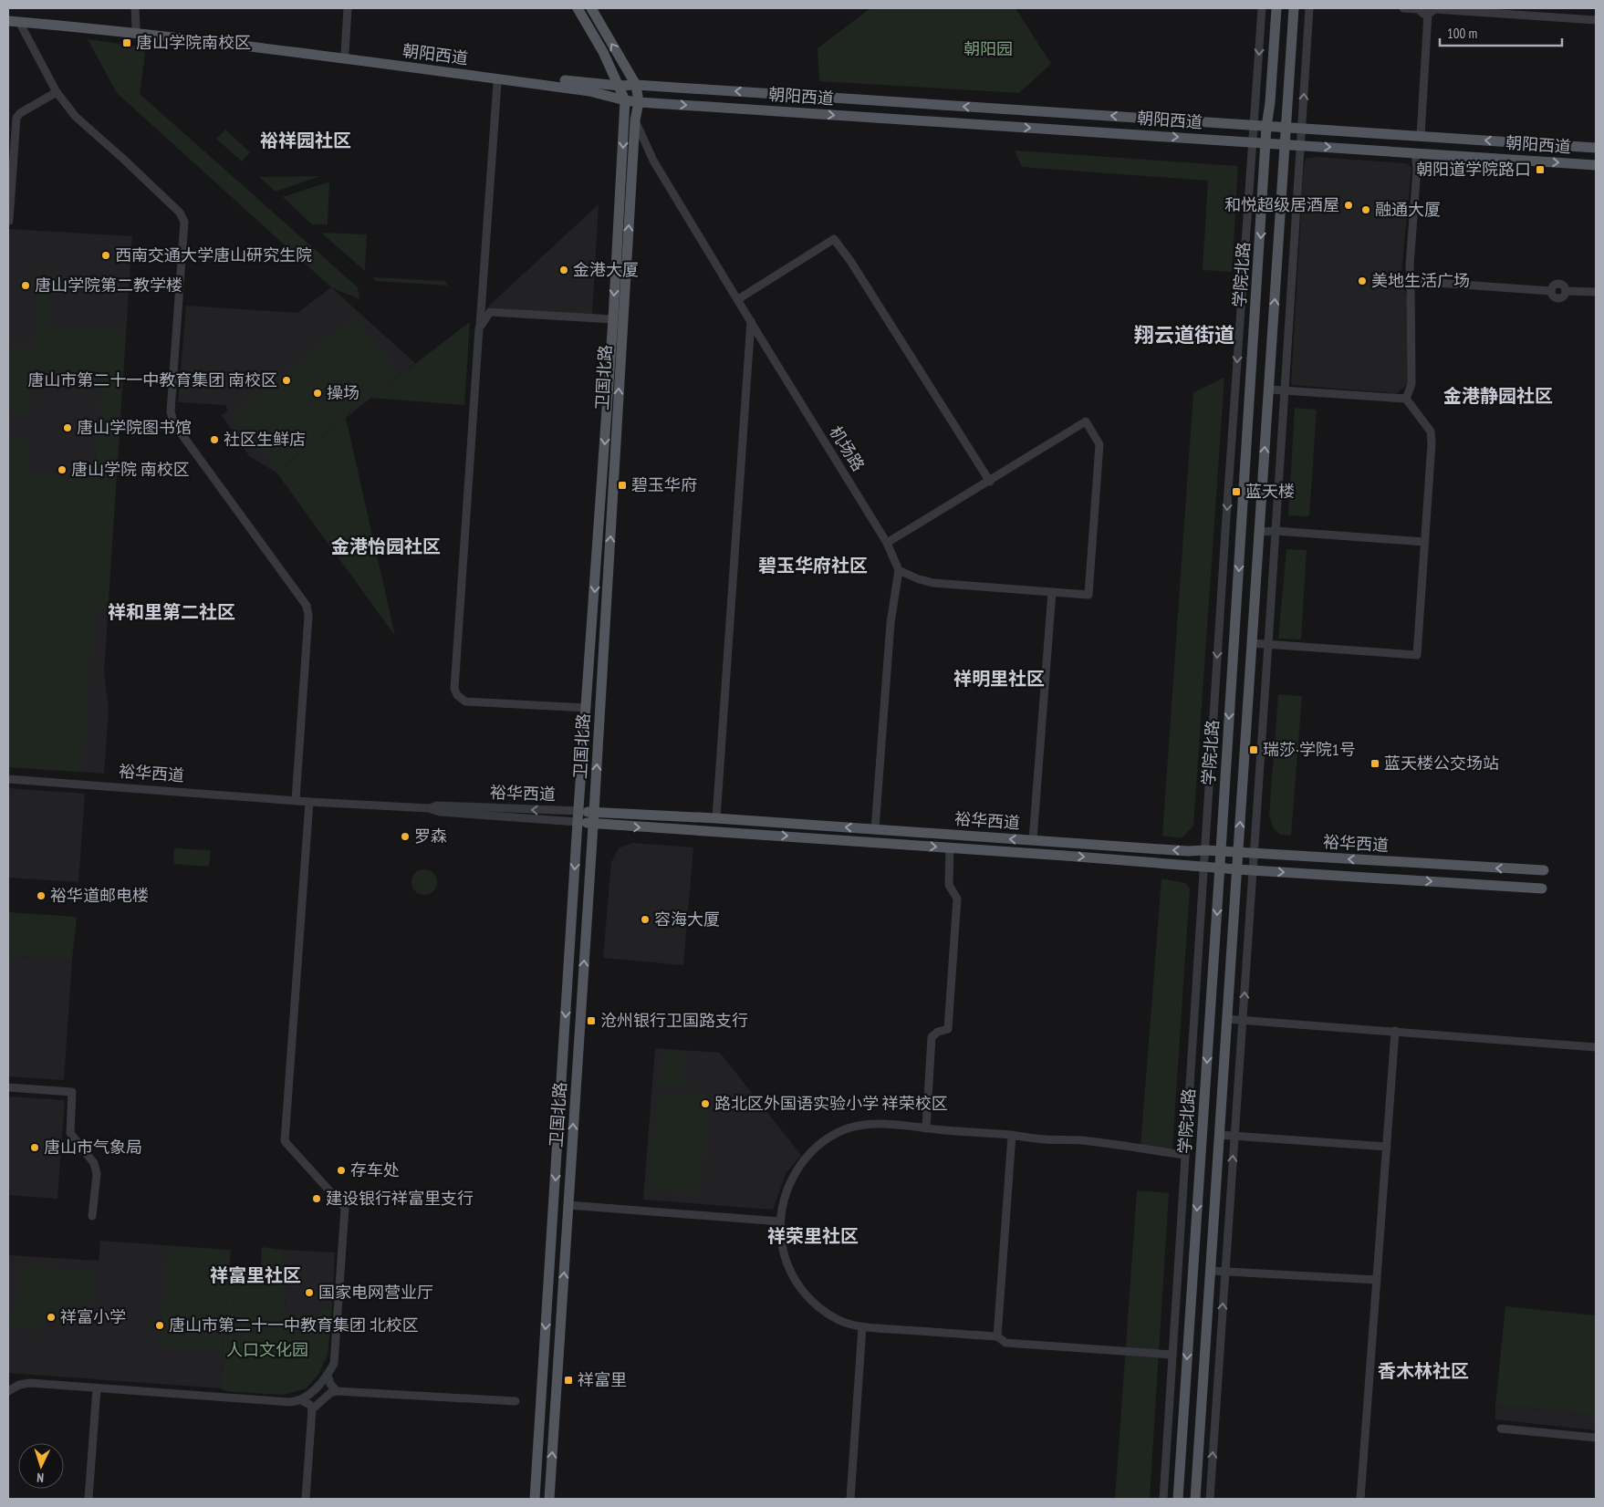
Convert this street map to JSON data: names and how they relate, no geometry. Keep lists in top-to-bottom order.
{
  "streets": {
    "main road": [
      "朝阳西道",
      "学院北路",
      "卫国北路",
      "裕华西道"
    ],
    "street": ["机场路"]
  },
  "crossings": [
    ["朝阳西道", "学院北路"],
    ["朝阳西道", "卫国北路"],
    ["学院北路", "裕华西道"],
    ["卫国北路", "机场路"],
    ["卫国北路", "裕华西道"]
  ],
  "districts": [
    "裕祥园社区",
    "翔云道街道",
    "金港静园社区",
    "金港怡园社区",
    "碧玉华府社区",
    "祥和里第二社区",
    "祥明里社区",
    "祥荣里社区",
    "祥富里社区",
    "香木林社区"
  ],
  "parks": ["朝阳园", "人口文化园"],
  "places": {
    "transit": [
      "唐山学院南校区",
      "朝阳道学院路口",
      "碧玉华府",
      "蓝天楼",
      "瑞莎·学院1号",
      "蓝天楼公交场站",
      "沧州银行卫国路支行",
      "祥富里"
    ],
    "other": [
      "和悦超级居酒屋",
      "融通大厦",
      "西南交通大学唐山研究生院",
      "金港大厦",
      "美地生活广场",
      "唐山学院第二教学楼",
      "唐山市第二十一中教育集团 南校区",
      "操场",
      "唐山学院图书馆",
      "社区生鲜店",
      "唐山学院 南校区",
      "罗森",
      "裕华道邮电楼",
      "容海大厦",
      "路北区外国语实验小学 祥荣校区",
      "唐山市气象局",
      "存车处",
      "建设银行祥富里支行",
      "国家电网营业厅",
      "祥富小学",
      "唐山市第二十一中教育集团 北校区"
    ]
  },
  "scale_bar": "100 m",
  "north": "bottom"
}
